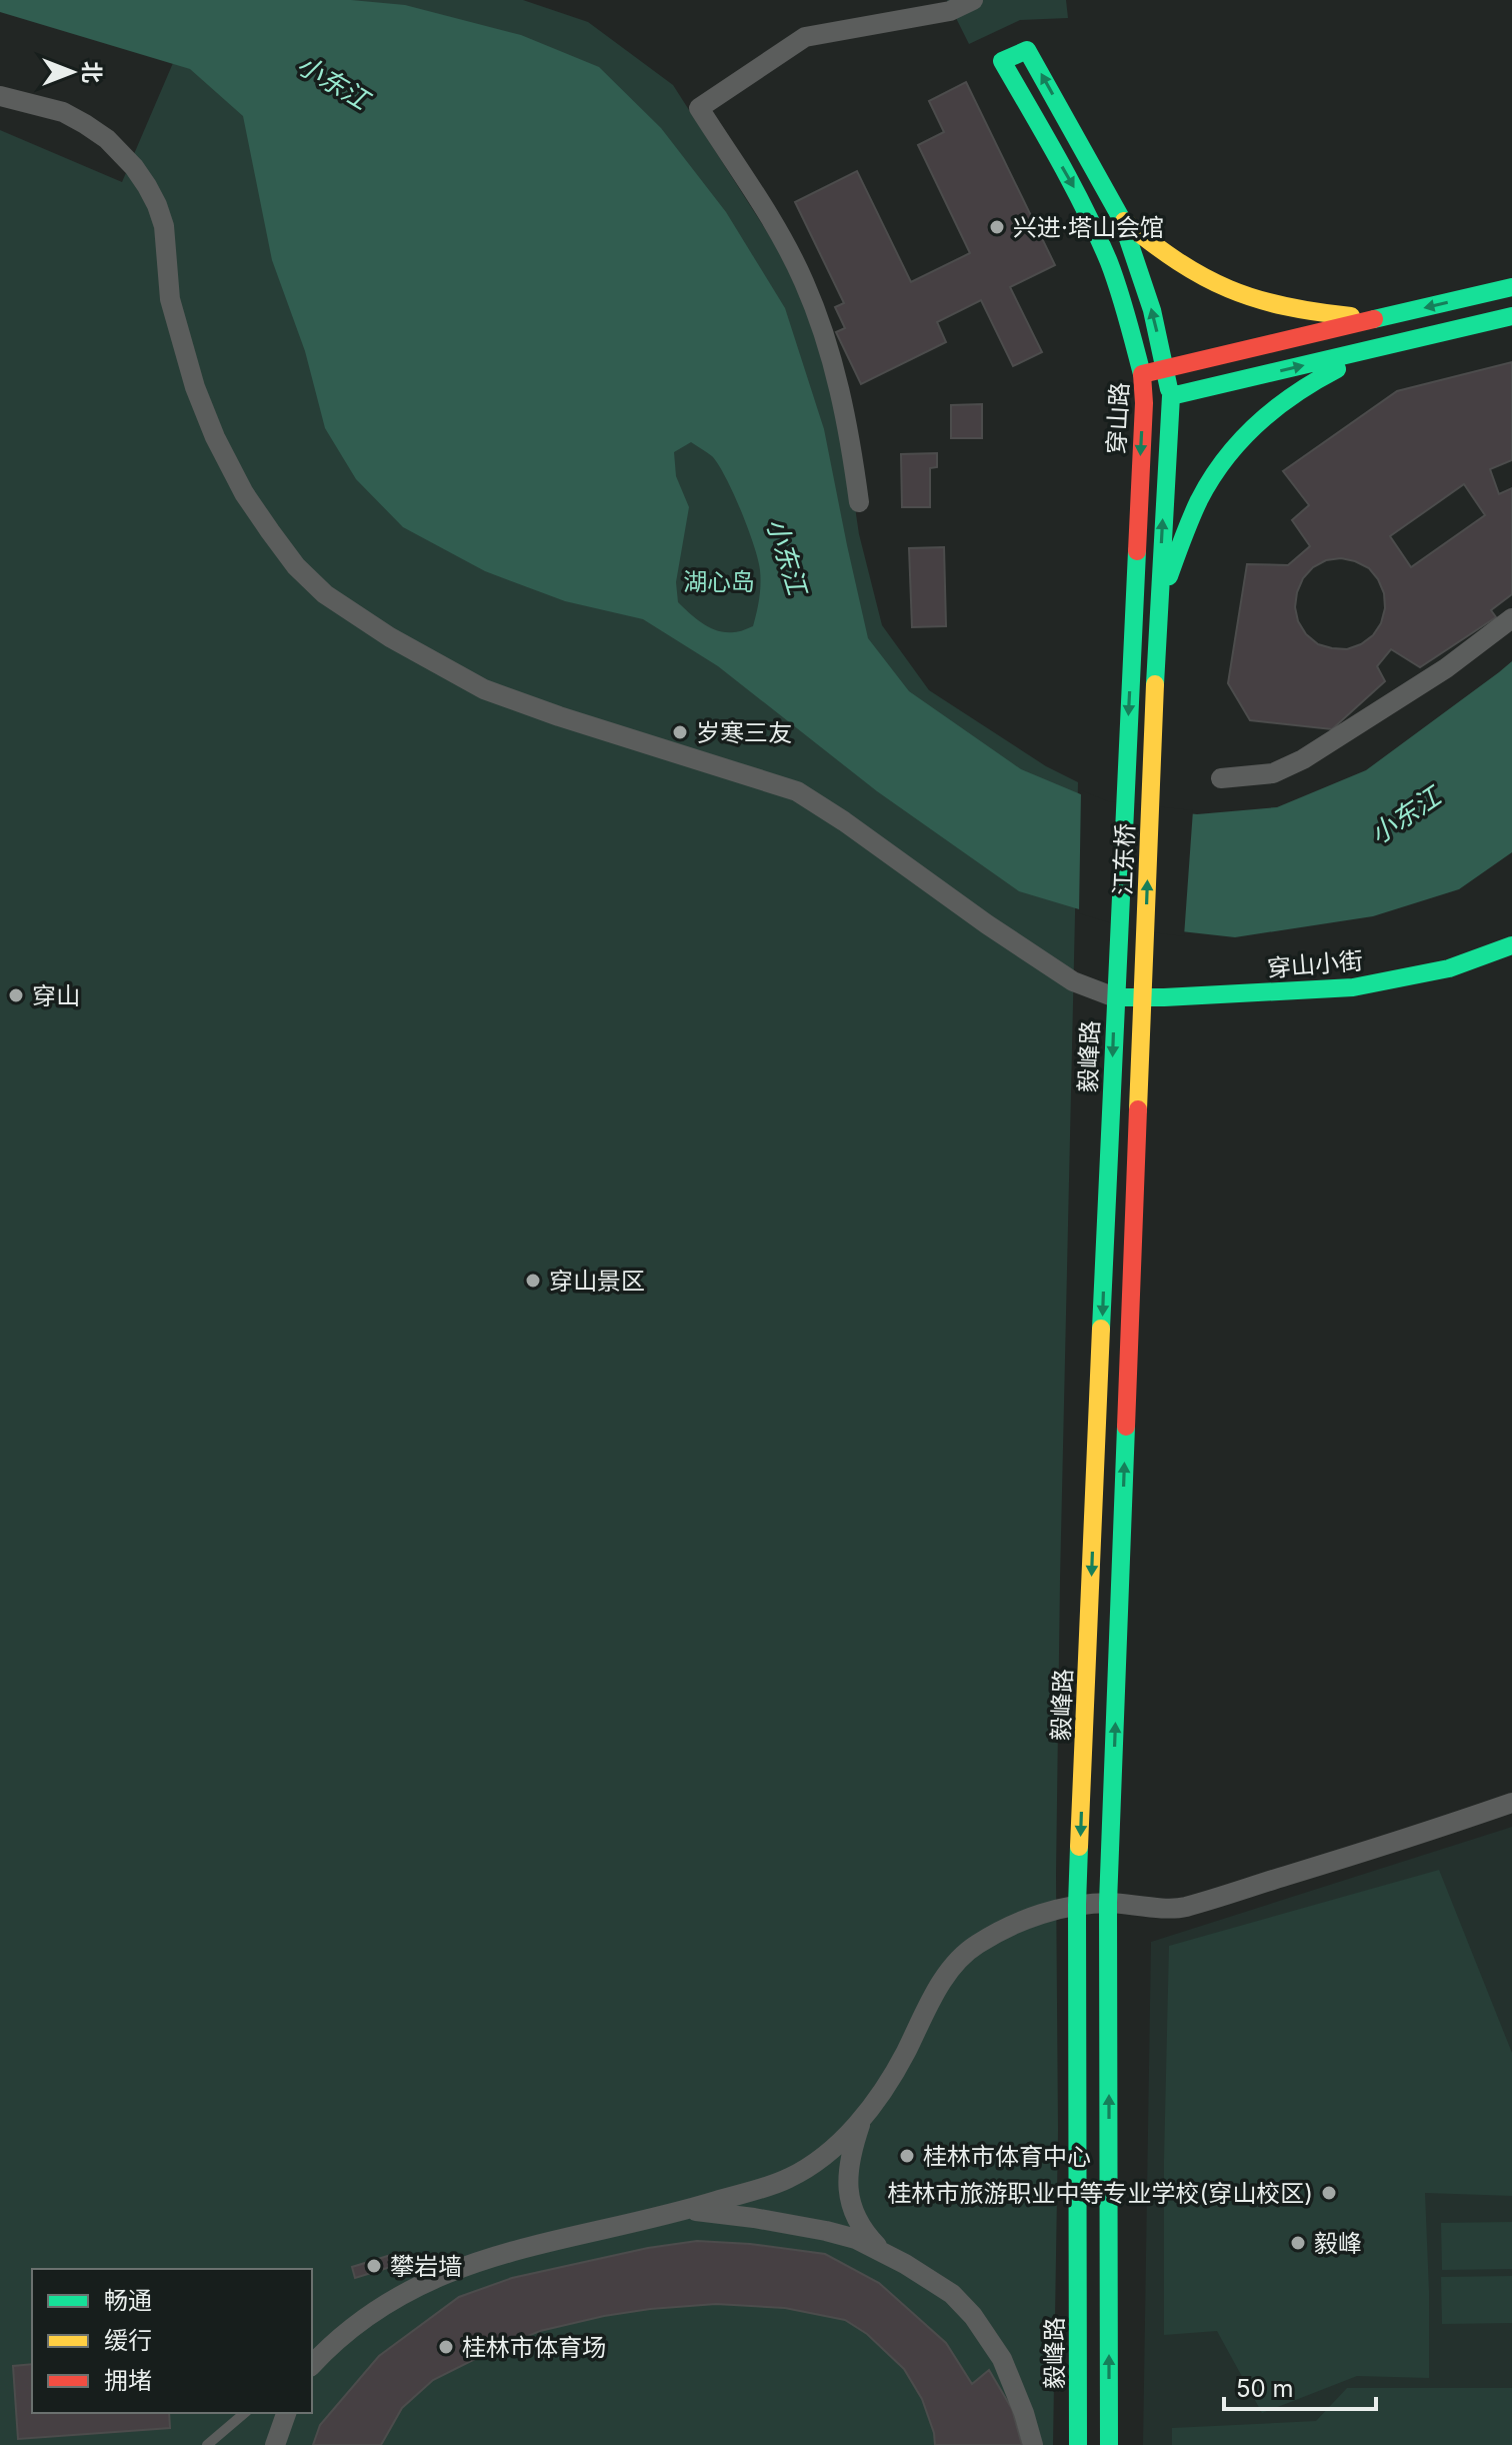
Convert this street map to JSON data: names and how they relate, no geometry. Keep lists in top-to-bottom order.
{
  "streets": {
    "main road": [
      "穿山路",
      "江东桥",
      "穿山小街",
      "毅峰路"
    ]
  },
  "crossings": [
    ["穿山路", "江东桥"],
    ["江东桥", "穿山小街"],
    ["江东桥", "毅峰路"],
    ["穿山小街", "毅峰路"]
  ],
  "water": ["小东江"],
  "parks": ["湖心岛"],
  "places": [
    "兴进·塔山会馆",
    "岁寒三友",
    "穿山",
    "穿山景区",
    "桂林市体育中心",
    "桂林市旅游职业中等专业学校(穿山校区)",
    "毅峰",
    "攀岩墙",
    "桂林市体育场"
  ],
  "legend": ["畅通", "缓行", "拥堵"],
  "scale_bar": "50 m",
  "north": "right"
}
